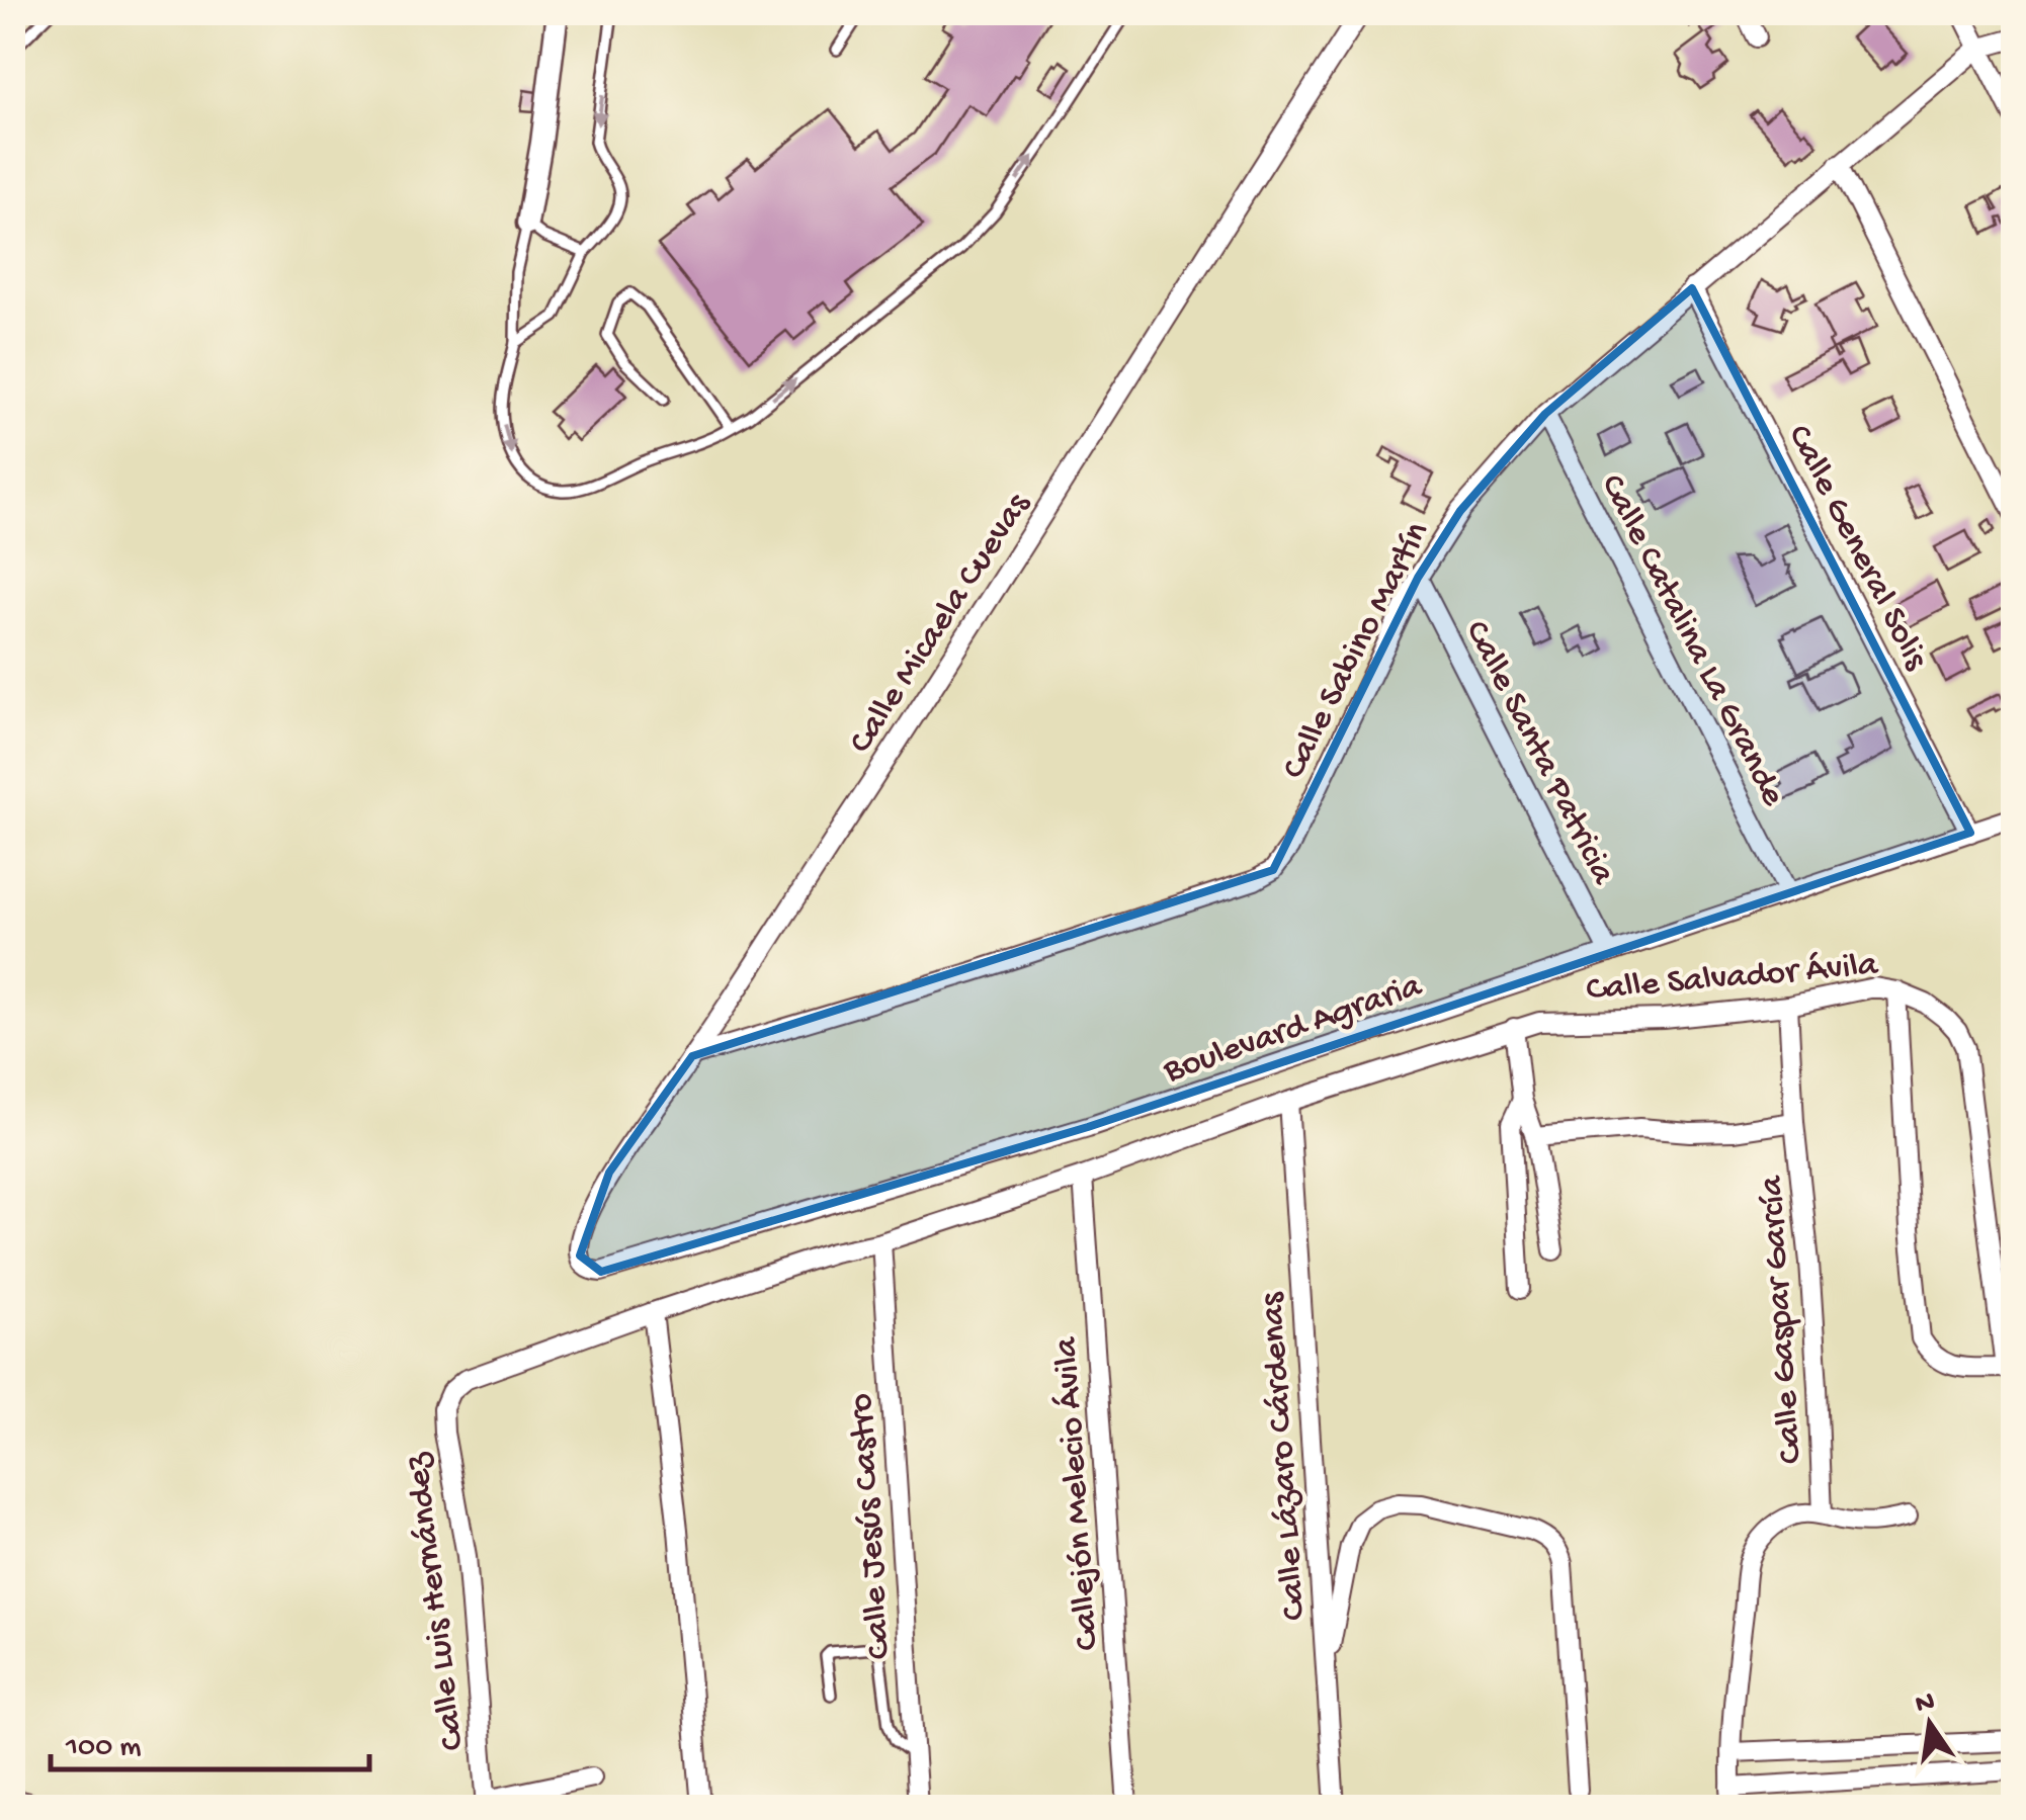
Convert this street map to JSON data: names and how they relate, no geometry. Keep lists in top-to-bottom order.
{
  "streets": {
    "street": [
      "Calle General Solis",
      "Calle Micaela Cuevas",
      "Calle Catalina La Grande",
      "Calle Sabino Martín",
      "Calle Santa Patricia",
      "Calle Salvador Ávila",
      "Boulevard Agraria",
      "Calle Gaspar García",
      "Calle Lázaro Cárdenas",
      "Callejón Melecio Ávila",
      "Calle Jesús Castro",
      "Calle Luis Hernández"
    ]
  },
  "crossings": [
    ["Calle General Solis", "Calle Sabino Martín"],
    ["Calle General Solis", "Boulevard Agraria"],
    ["Calle Micaela Cuevas", "Calle Sabino Martín"],
    ["Calle Micaela Cuevas", "Boulevard Agraria"],
    ["Calle Catalina La Grande", "Calle Sabino Martín"],
    ["Calle Catalina La Grande", "Boulevard Agraria"],
    ["Calle Sabino Martín", "Calle Santa Patricia"],
    ["Calle Santa Patricia", "Boulevard Agraria"],
    ["Calle Salvador Ávila", "Calle Gaspar García"],
    ["Calle Salvador Ávila", "Calle Lázaro Cárdenas"],
    ["Calle Salvador Ávila", "Callejón Melecio Ávila"],
    ["Calle Salvador Ávila", "Calle Jesús Castro"]
  ],
  "scale_bar": "100 m",
  "north": "top"
}
